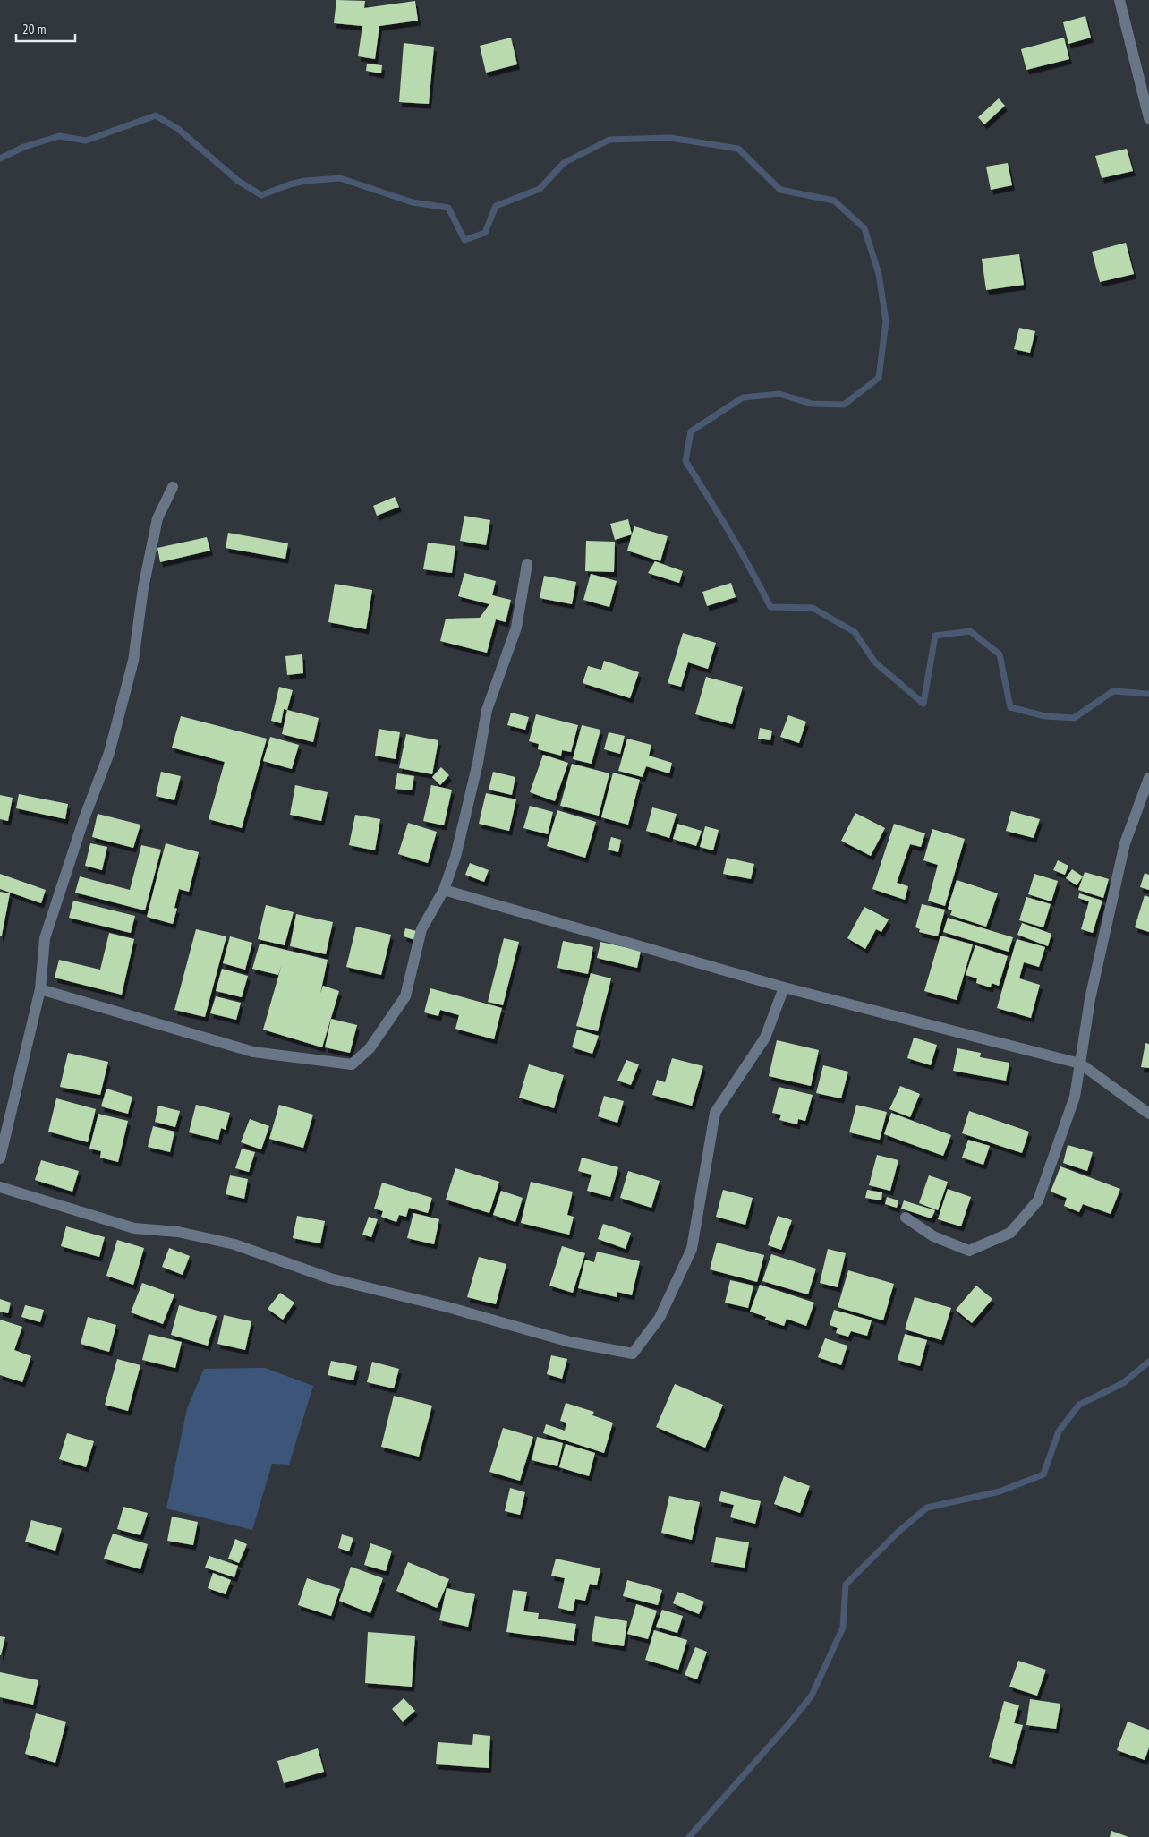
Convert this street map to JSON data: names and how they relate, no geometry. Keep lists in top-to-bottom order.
{
  "scale_bar": "20 m"
}
